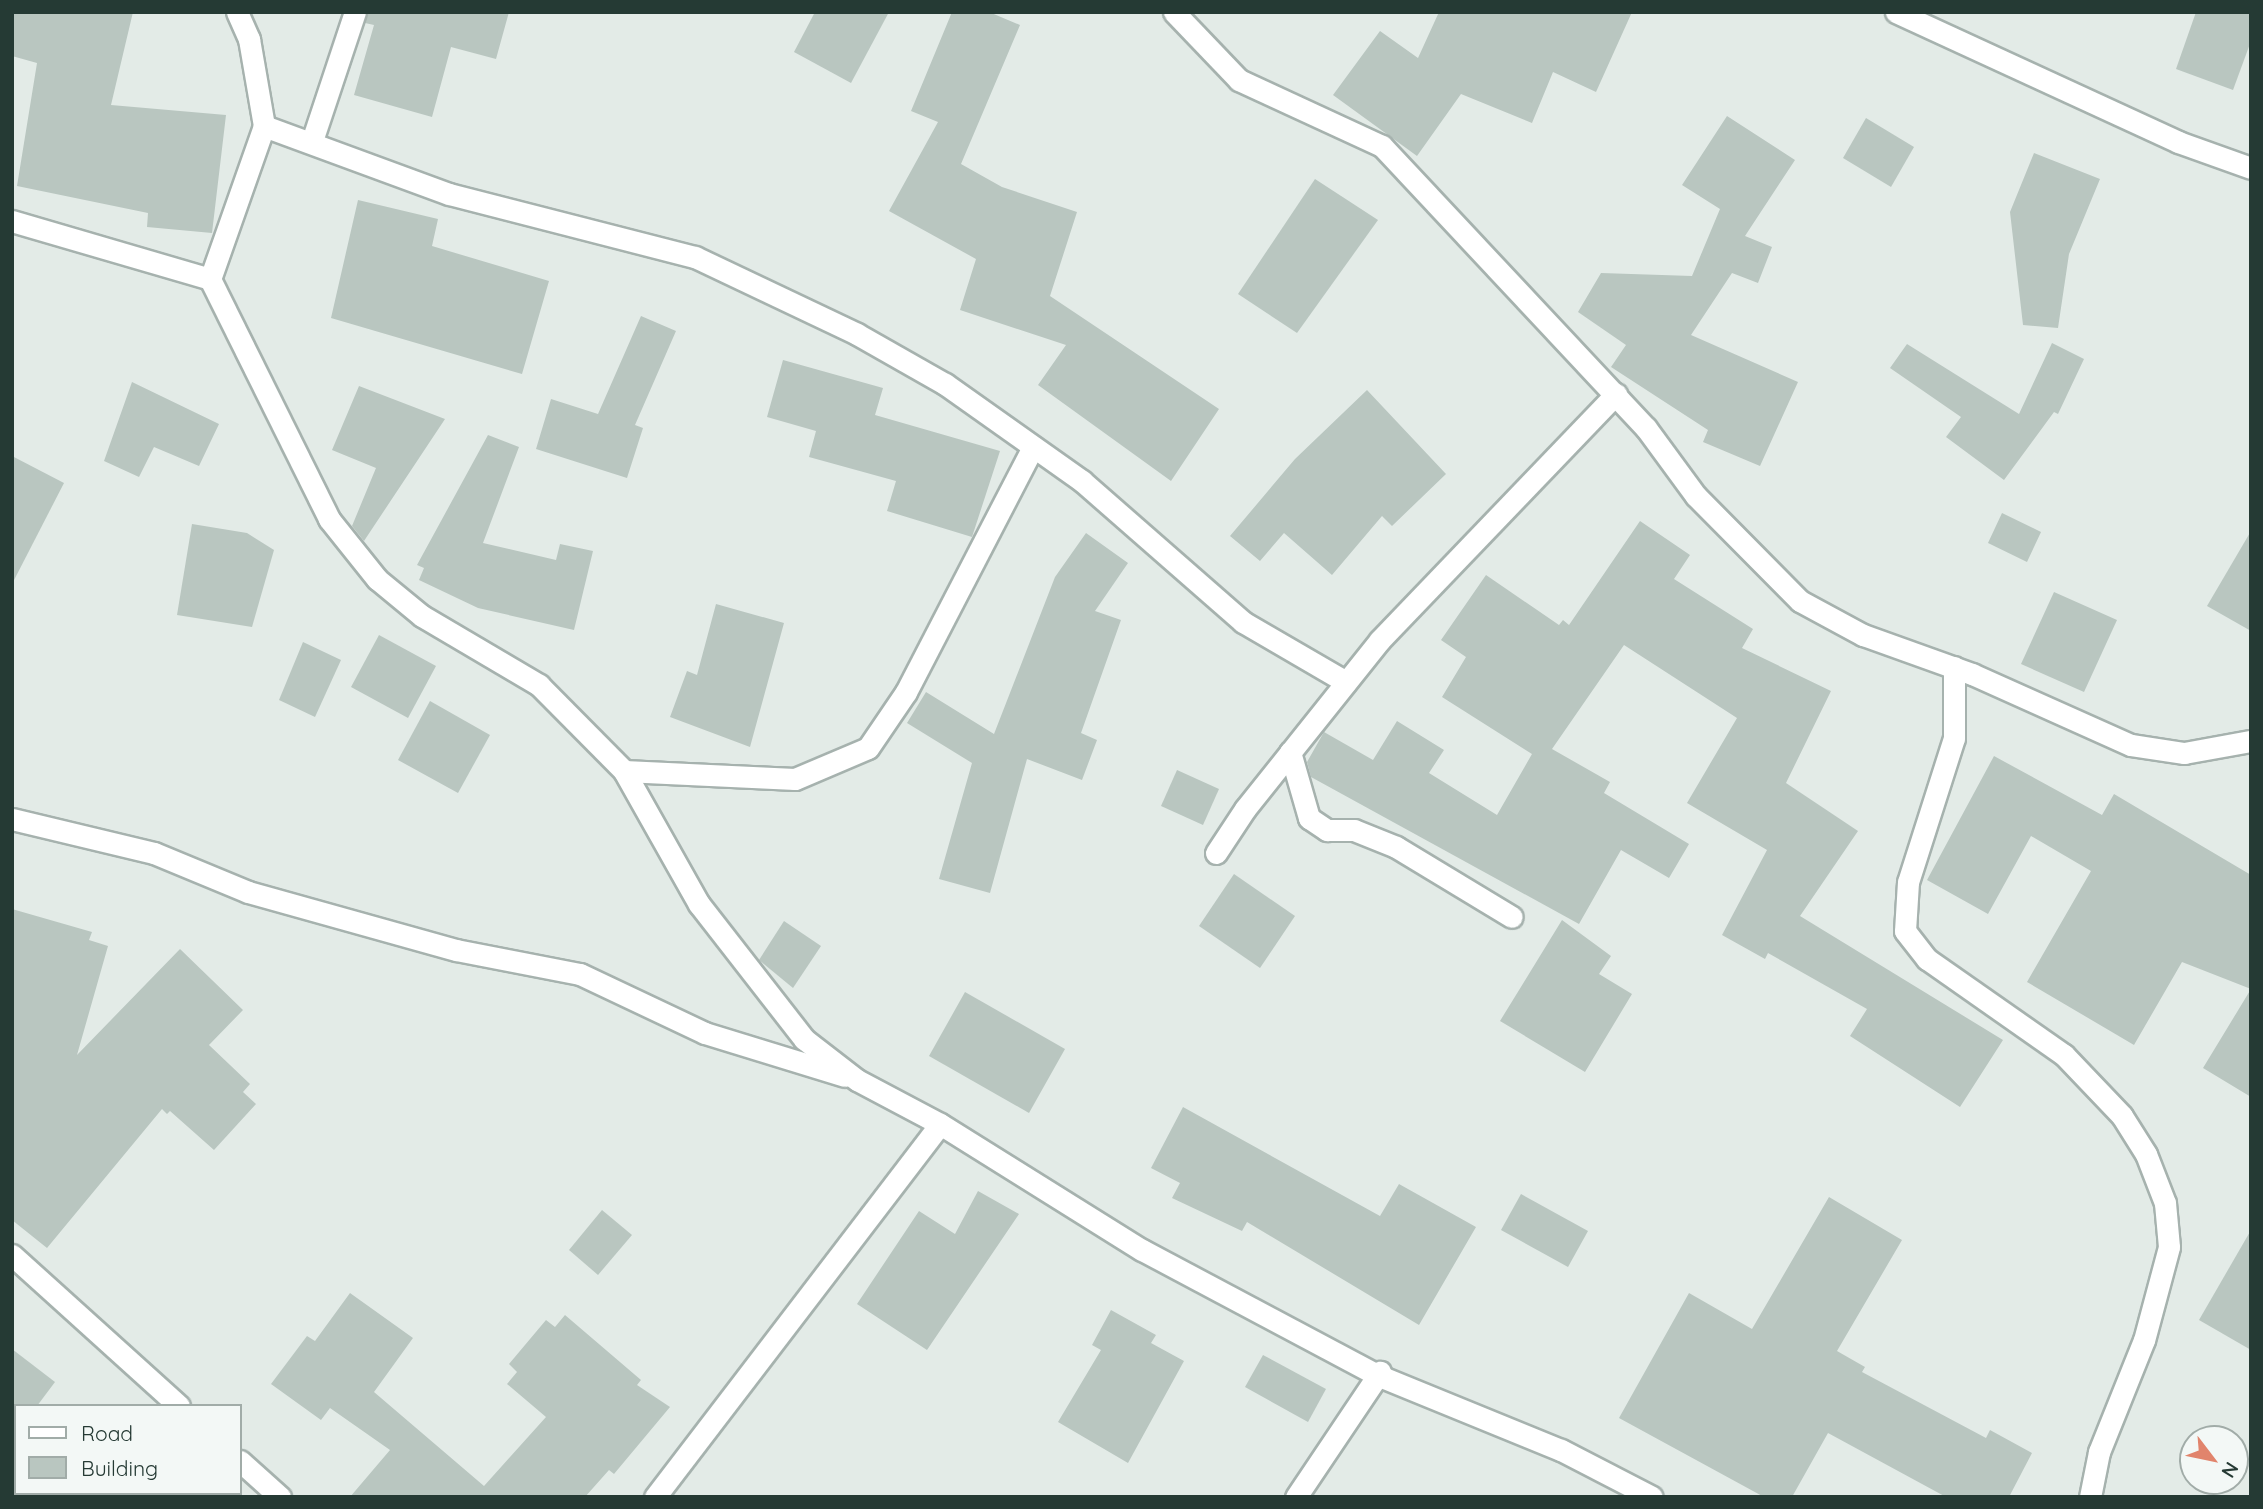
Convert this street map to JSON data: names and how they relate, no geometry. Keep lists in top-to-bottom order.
{
  "legend": ["Road", "Building"],
  "north": "bottom right"
}
